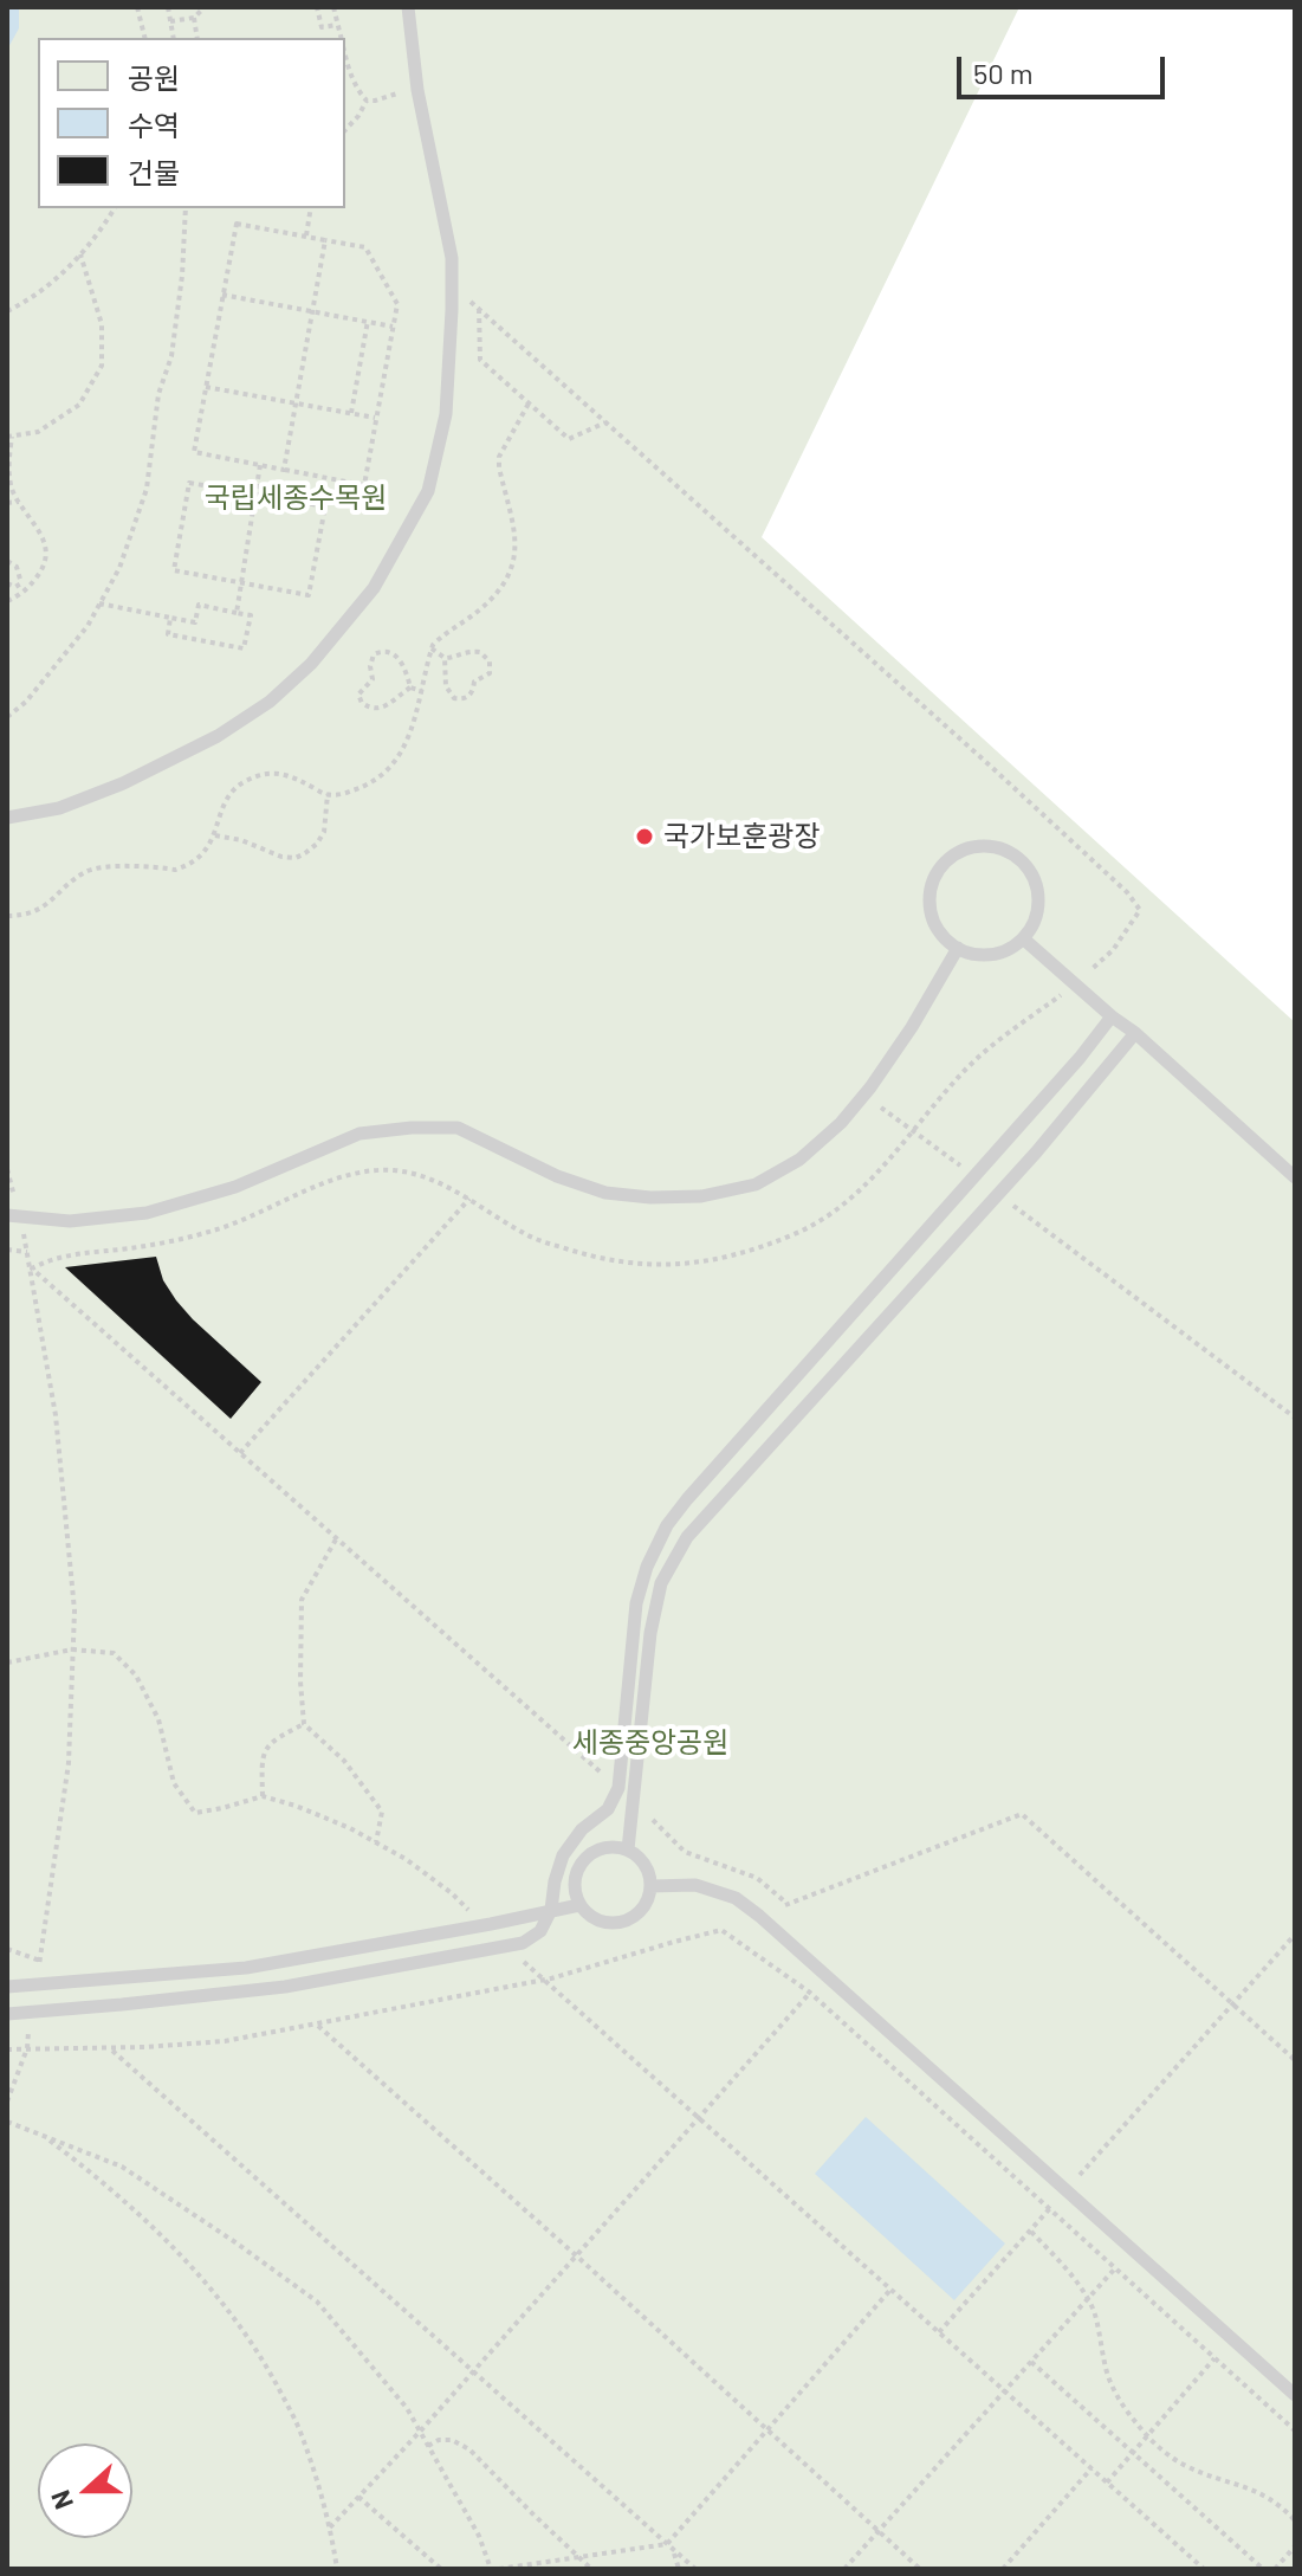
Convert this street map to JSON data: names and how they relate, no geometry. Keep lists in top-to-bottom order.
{
  "parks": ["국립세종수목원", "세종중앙공원"],
  "places": ["국가보훈광장"],
  "legend": ["공원", "수역", "건물"],
  "scale_bar": "50 m",
  "north": "left"
}
